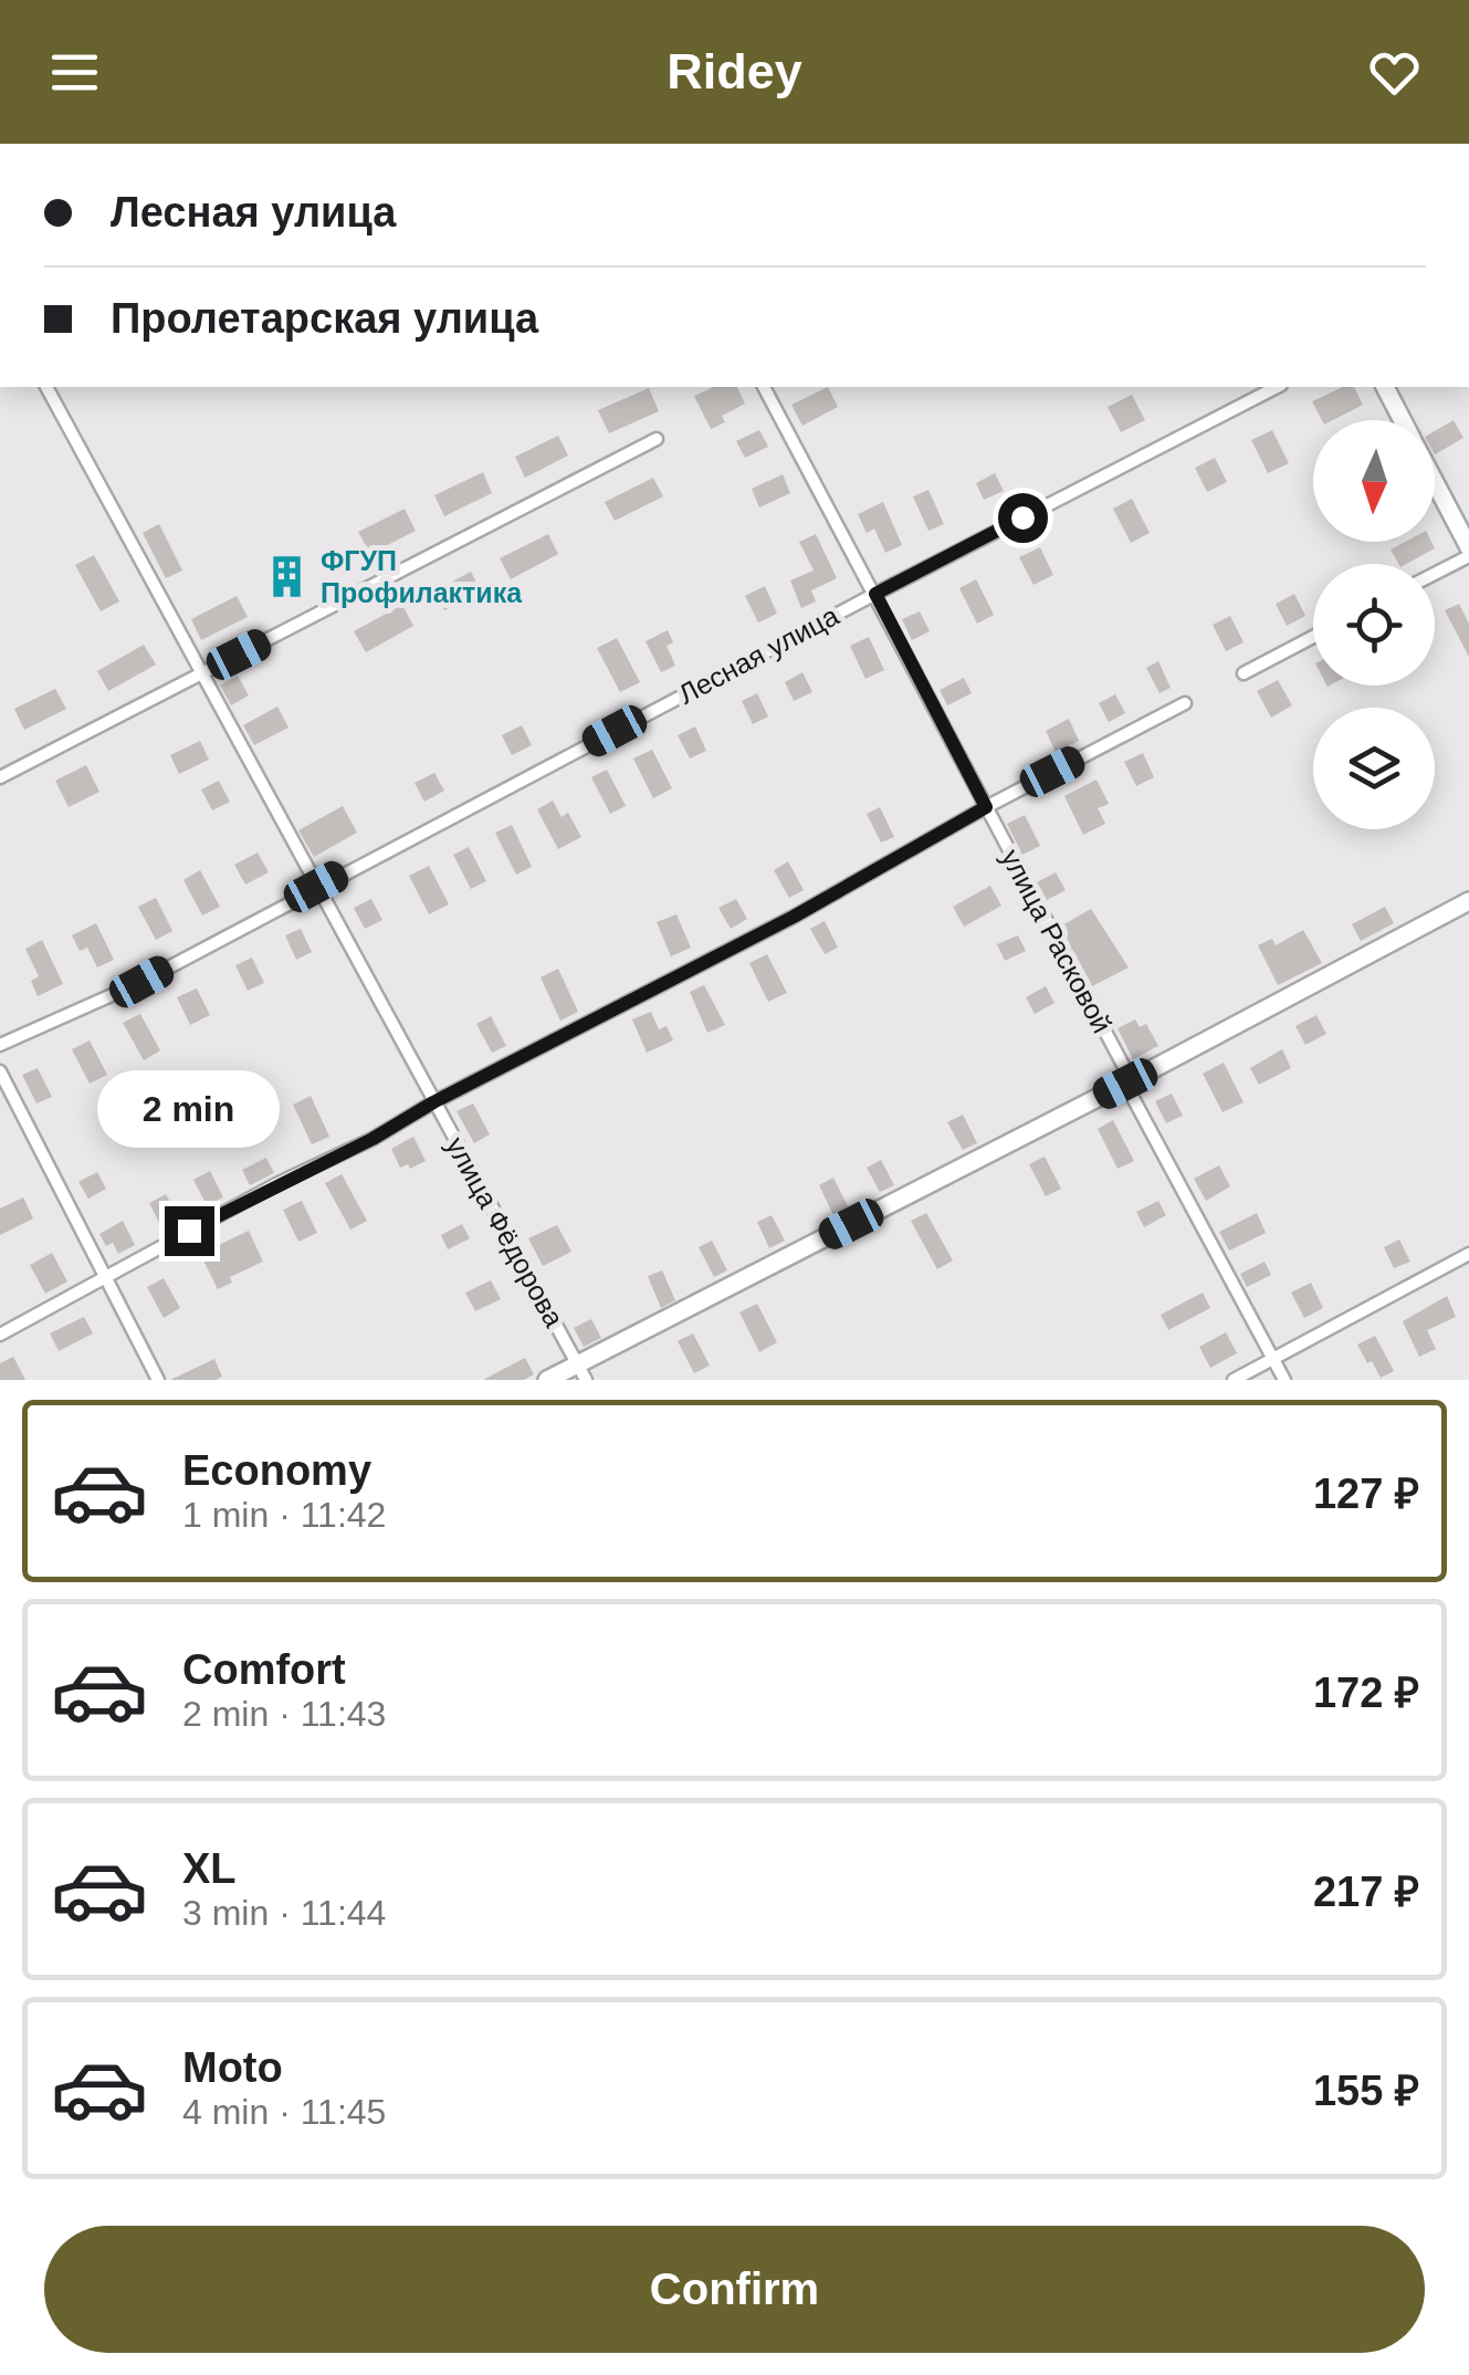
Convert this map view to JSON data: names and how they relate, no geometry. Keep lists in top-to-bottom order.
{
  "streets": {
    "street": ["Лесная улица", "улица Расковой", "улица Фёдорова"]
  },
  "crossings": [
    ["Лесная улица", "улица Расковой"],
    ["Лесная улица", "улица Фёдорова"]
  ],
  "places": {
    "building": ["ФГУП Профилактика"]
  },
  "north": "bottom",
  "page": {
    "header": "Ridey",
    "banner": ["Лесная улица", "Пролетарская улица"],
    "bubble": "2 min",
    "list": [
      {
        "name": "Economy",
        "note": "1 min · 11:42",
        "value": "127 ₽"
      },
      {
        "name": "Comfort",
        "note": "2 min · 11:43",
        "value": "172 ₽"
      },
      {
        "name": "XL",
        "note": "3 min · 11:44",
        "value": "217 ₽"
      },
      {
        "name": "Moto",
        "note": "4 min · 11:45",
        "value": "155 ₽"
      }
    ],
    "buttons": "Confirm"
  }
}
